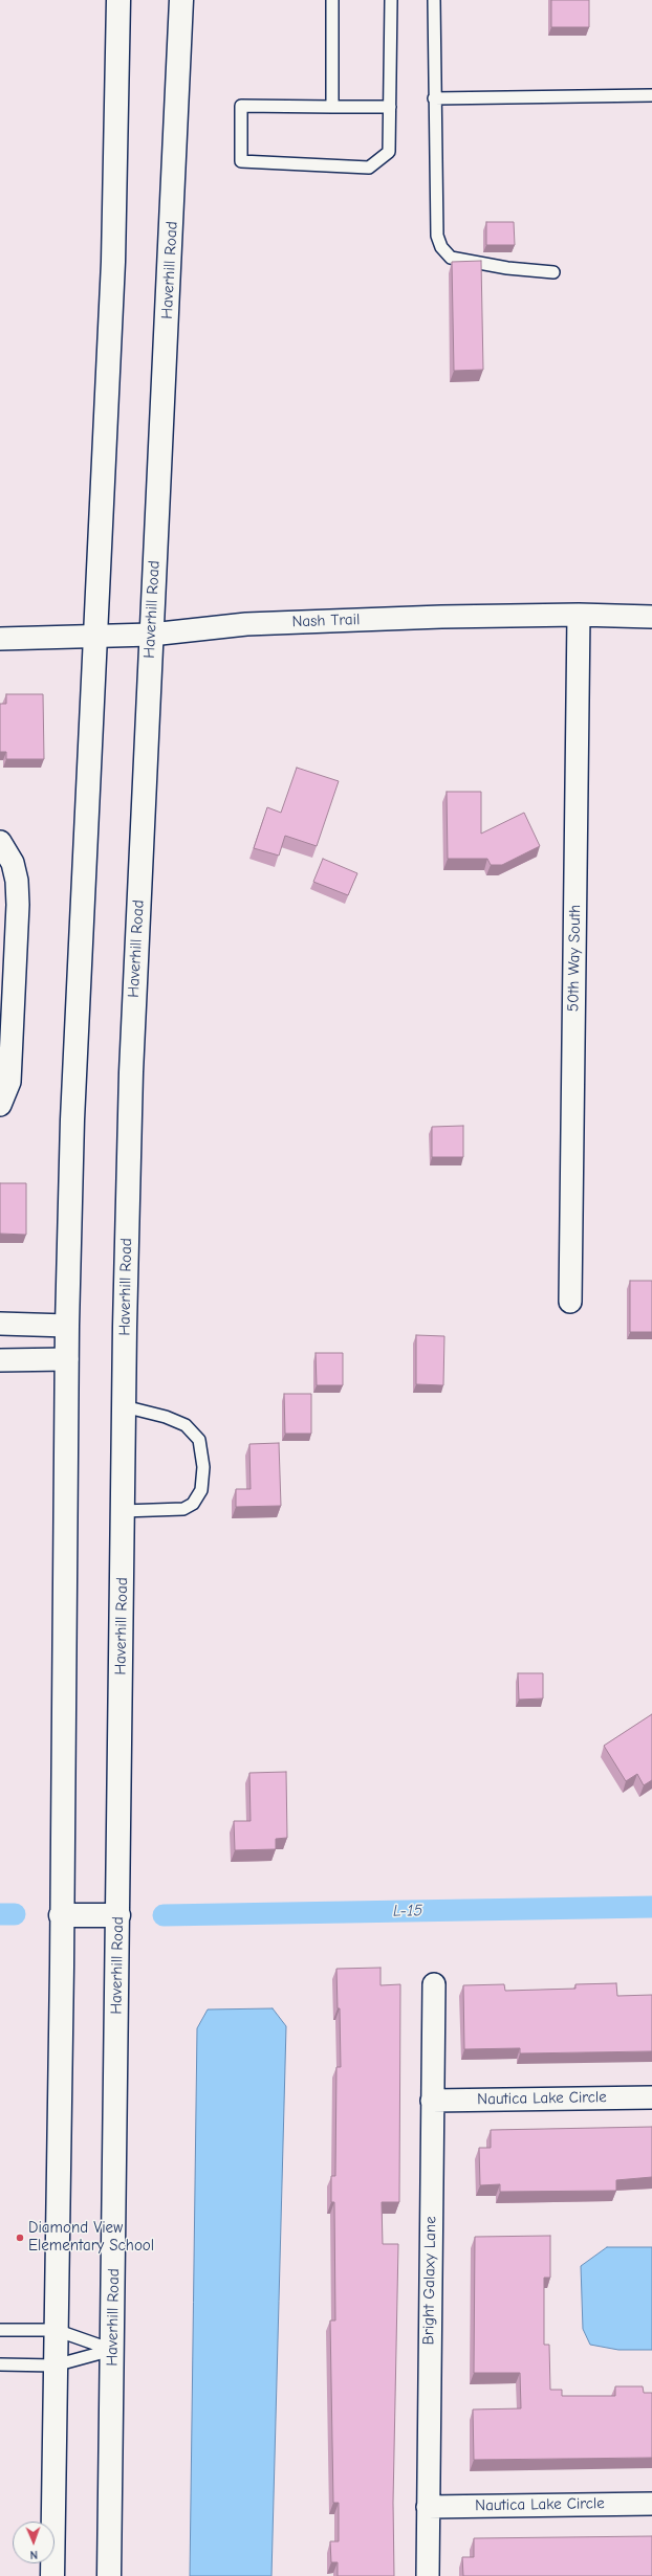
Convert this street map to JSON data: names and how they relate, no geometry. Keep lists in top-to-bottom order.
{
  "streets": {
    "street": [
      "Haverhill Road",
      "Nash Trail",
      "50th Way South",
      "Nautica Lake Circle",
      "Bright Galaxy Lane"
    ]
  },
  "crossings": [
    ["Haverhill Road", "Nash Trail"],
    ["Nash Trail", "50th Way South"],
    ["Nautica Lake Circle", "Bright Galaxy Lane"]
  ],
  "water": ["L-15"],
  "places": ["Diamond View Elementary School"],
  "north": "bottom"
}
